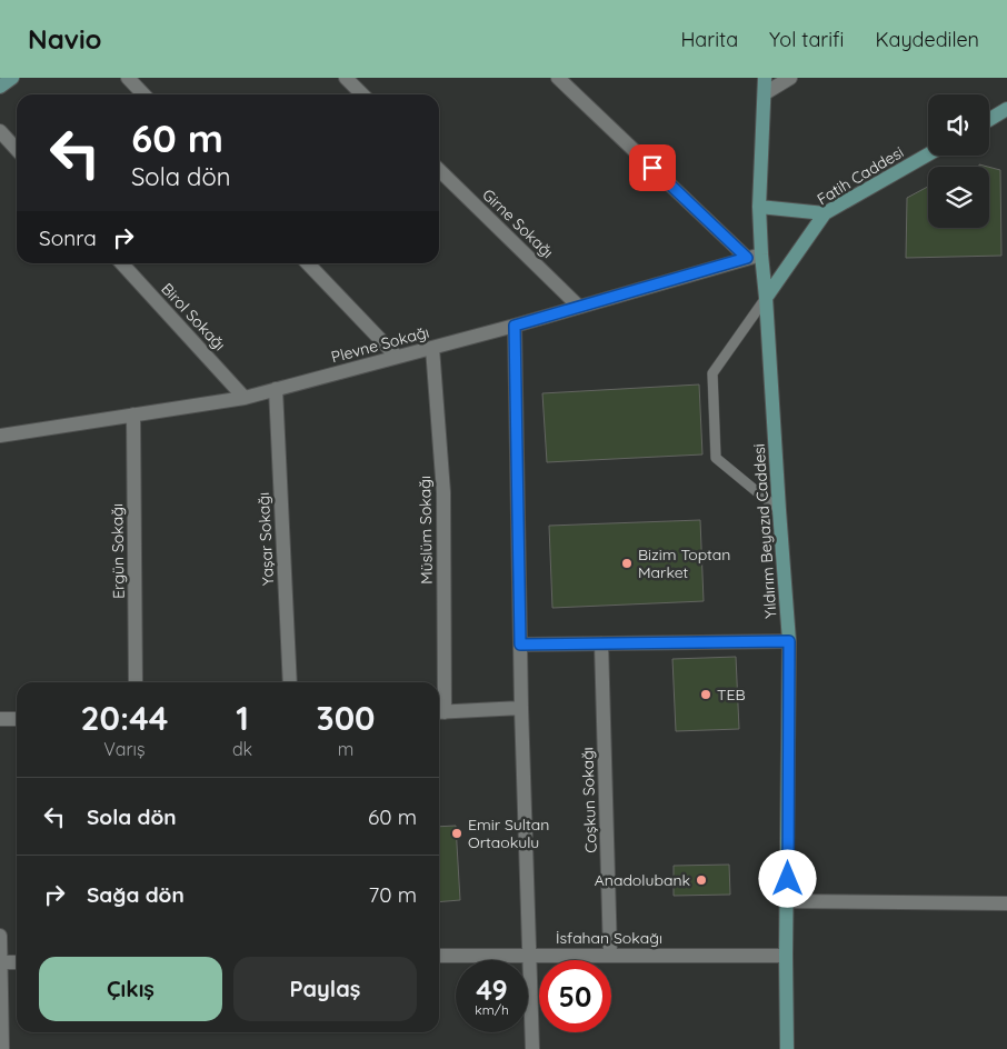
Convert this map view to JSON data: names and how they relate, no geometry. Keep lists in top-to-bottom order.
{
  "streets": {
    "main road": ["Fatih Caddesi", "Yıldırım Beyazıd Caddesi"],
    "street": [
      "Girne Sokağı",
      "Birol Sokağı",
      "Plevne Sokağı",
      "Müslüm Sokağı",
      "Yaşar Sokağı",
      "Ergün Sokağı",
      "Coşkun Sokağı",
      "İsfahan Sokağı"
    ]
  },
  "crossings": [
    ["Fatih Caddesi", "Yıldırım Beyazıd Caddesi"],
    ["Girne Sokağı", "Plevne Sokağı"],
    ["Birol Sokağı", "Plevne Sokağı"],
    ["Plevne Sokağı", "Müslüm Sokağı"],
    ["Plevne Sokağı", "Yıldırım Beyazıd Caddesi"],
    ["Plevne Sokağı", "Yaşar Sokağı"],
    ["Plevne Sokağı", "Ergün Sokağı"],
    ["Yıldırım Beyazıd Caddesi", "İsfahan Sokağı"],
    ["Coşkun Sokağı", "İsfahan Sokağı"]
  ],
  "places": [
    "Bizim Toptan Market",
    "TEB",
    "Emir Sultan Ortaokulu",
    "Anadolubank"
  ],
  "page": {
    "header": "Navio",
    "nav": ["Harita", "Yol tarifi", "Kaydedilen"],
    "turn": ["60 m", "Sola dön"],
    "then": "Sonra",
    "eta": [
      "20:44",
      "Varış",
      "1",
      "dk",
      "300",
      "m"
    ],
    "list": [
      {
        "name": "Sola dön",
        "value": "60 m"
      },
      {
        "name": "Sağa dön",
        "value": "70 m"
      }
    ],
    "buttons": ["Çıkış", "Paylaş"],
    "speed": "49 km/h",
    "limit": "50"
  }
}
